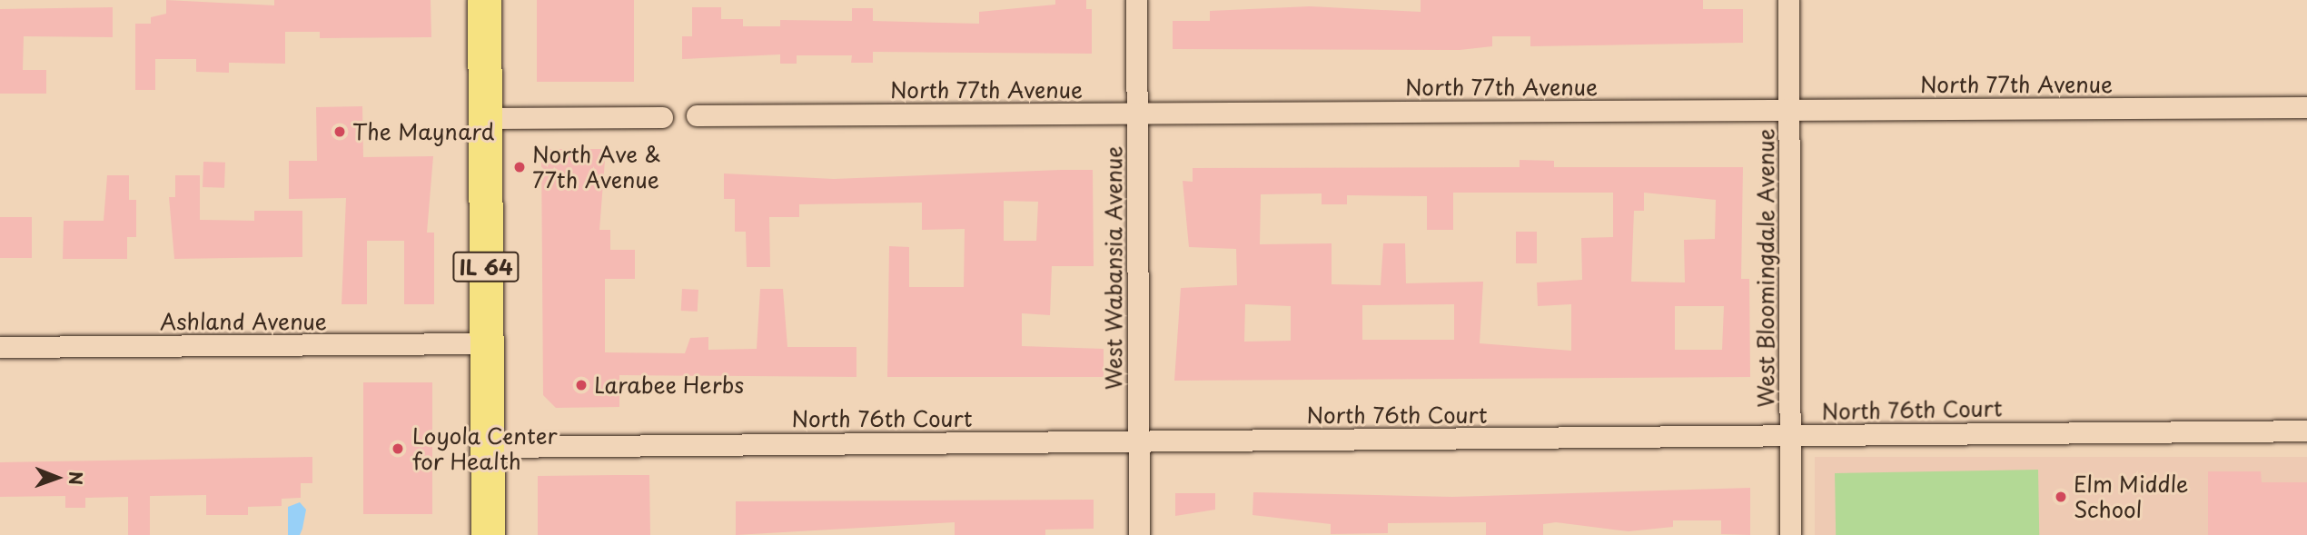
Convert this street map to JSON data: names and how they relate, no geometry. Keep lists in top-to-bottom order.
{
  "streets": {
    "main road": ["IL 64"],
    "street": [
      "North 77th Avenue",
      "West Wabansia Avenue",
      "West Bloomingdale Avenue",
      "Ashland Avenue",
      "North 76th Court"
    ]
  },
  "crossings": [
    ["North 77th Avenue", "West Wabansia Avenue"],
    ["North 77th Avenue", "West Bloomingdale Avenue"],
    ["IL 64", "Ashland Avenue"],
    ["IL 64", "North 76th Court"],
    ["West Wabansia Avenue", "North 76th Court"],
    ["West Bloomingdale Avenue", "North 76th Court"]
  ],
  "places": [
    "The Maynard",
    "North Ave & 77th Avenue",
    "Larabee Herbs",
    "Loyola Center for Health",
    "Elm Middle School"
  ],
  "north": "right"
}
